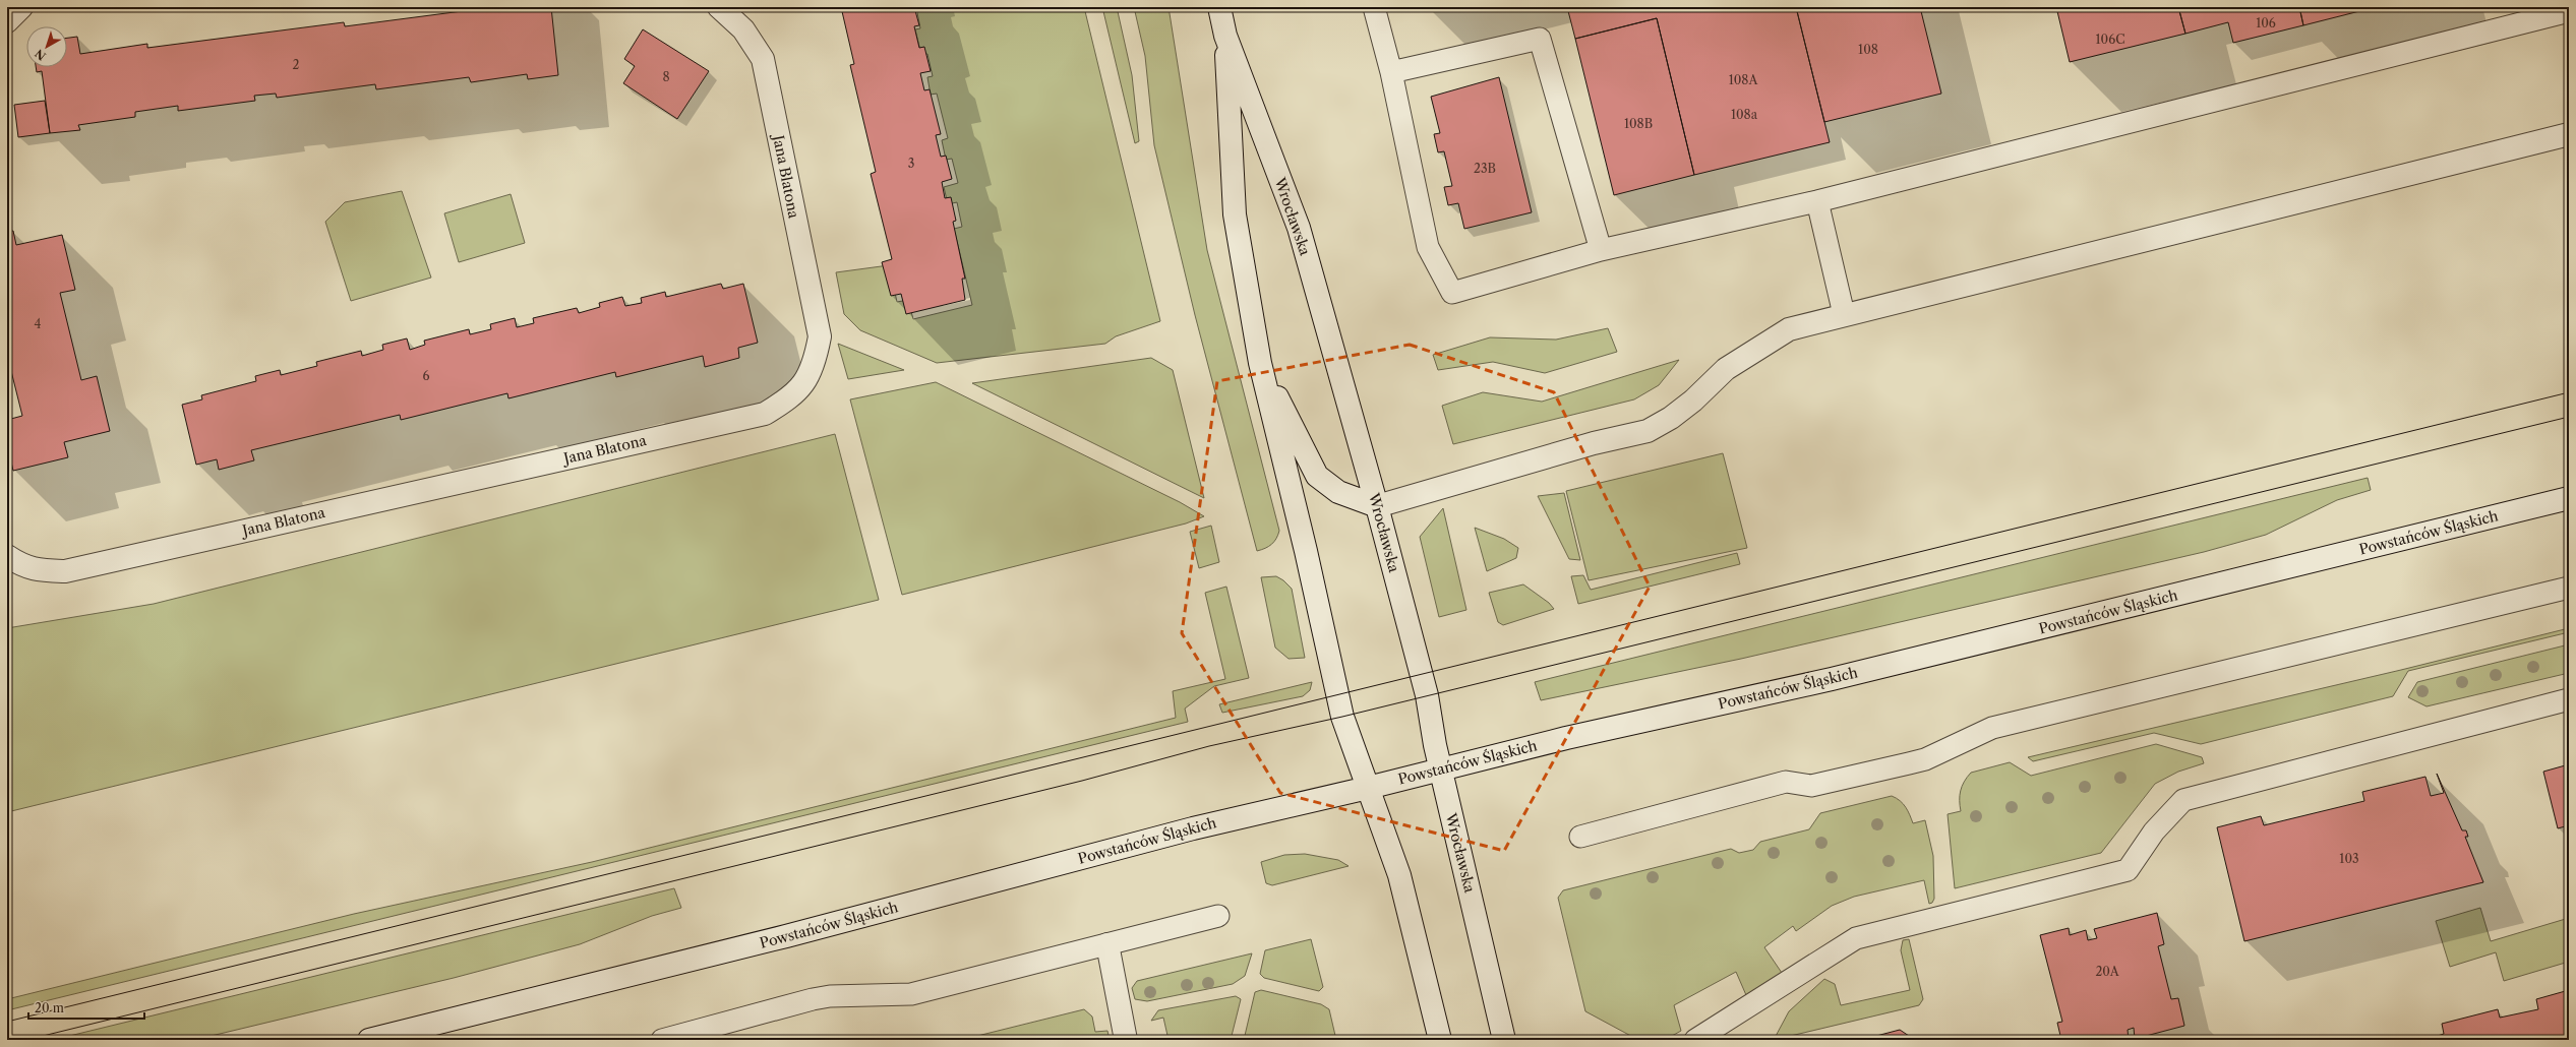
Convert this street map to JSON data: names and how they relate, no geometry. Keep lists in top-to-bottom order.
{
  "streets": {
    "street": ["Jana Blatona", "Wrocławska", "Powstańców Śląskich"]
  },
  "crossings": [
    ["Wrocławska", "Powstańców Śląskich"]
  ],
  "house_numbers": [
    "106",
    "106C",
    "108",
    "2",
    "8",
    "108A",
    "108a",
    "108B",
    "3",
    "23B",
    "4",
    "6",
    "103",
    "20A"
  ],
  "scale_bar": "20 m",
  "north": "bottom left"
}
